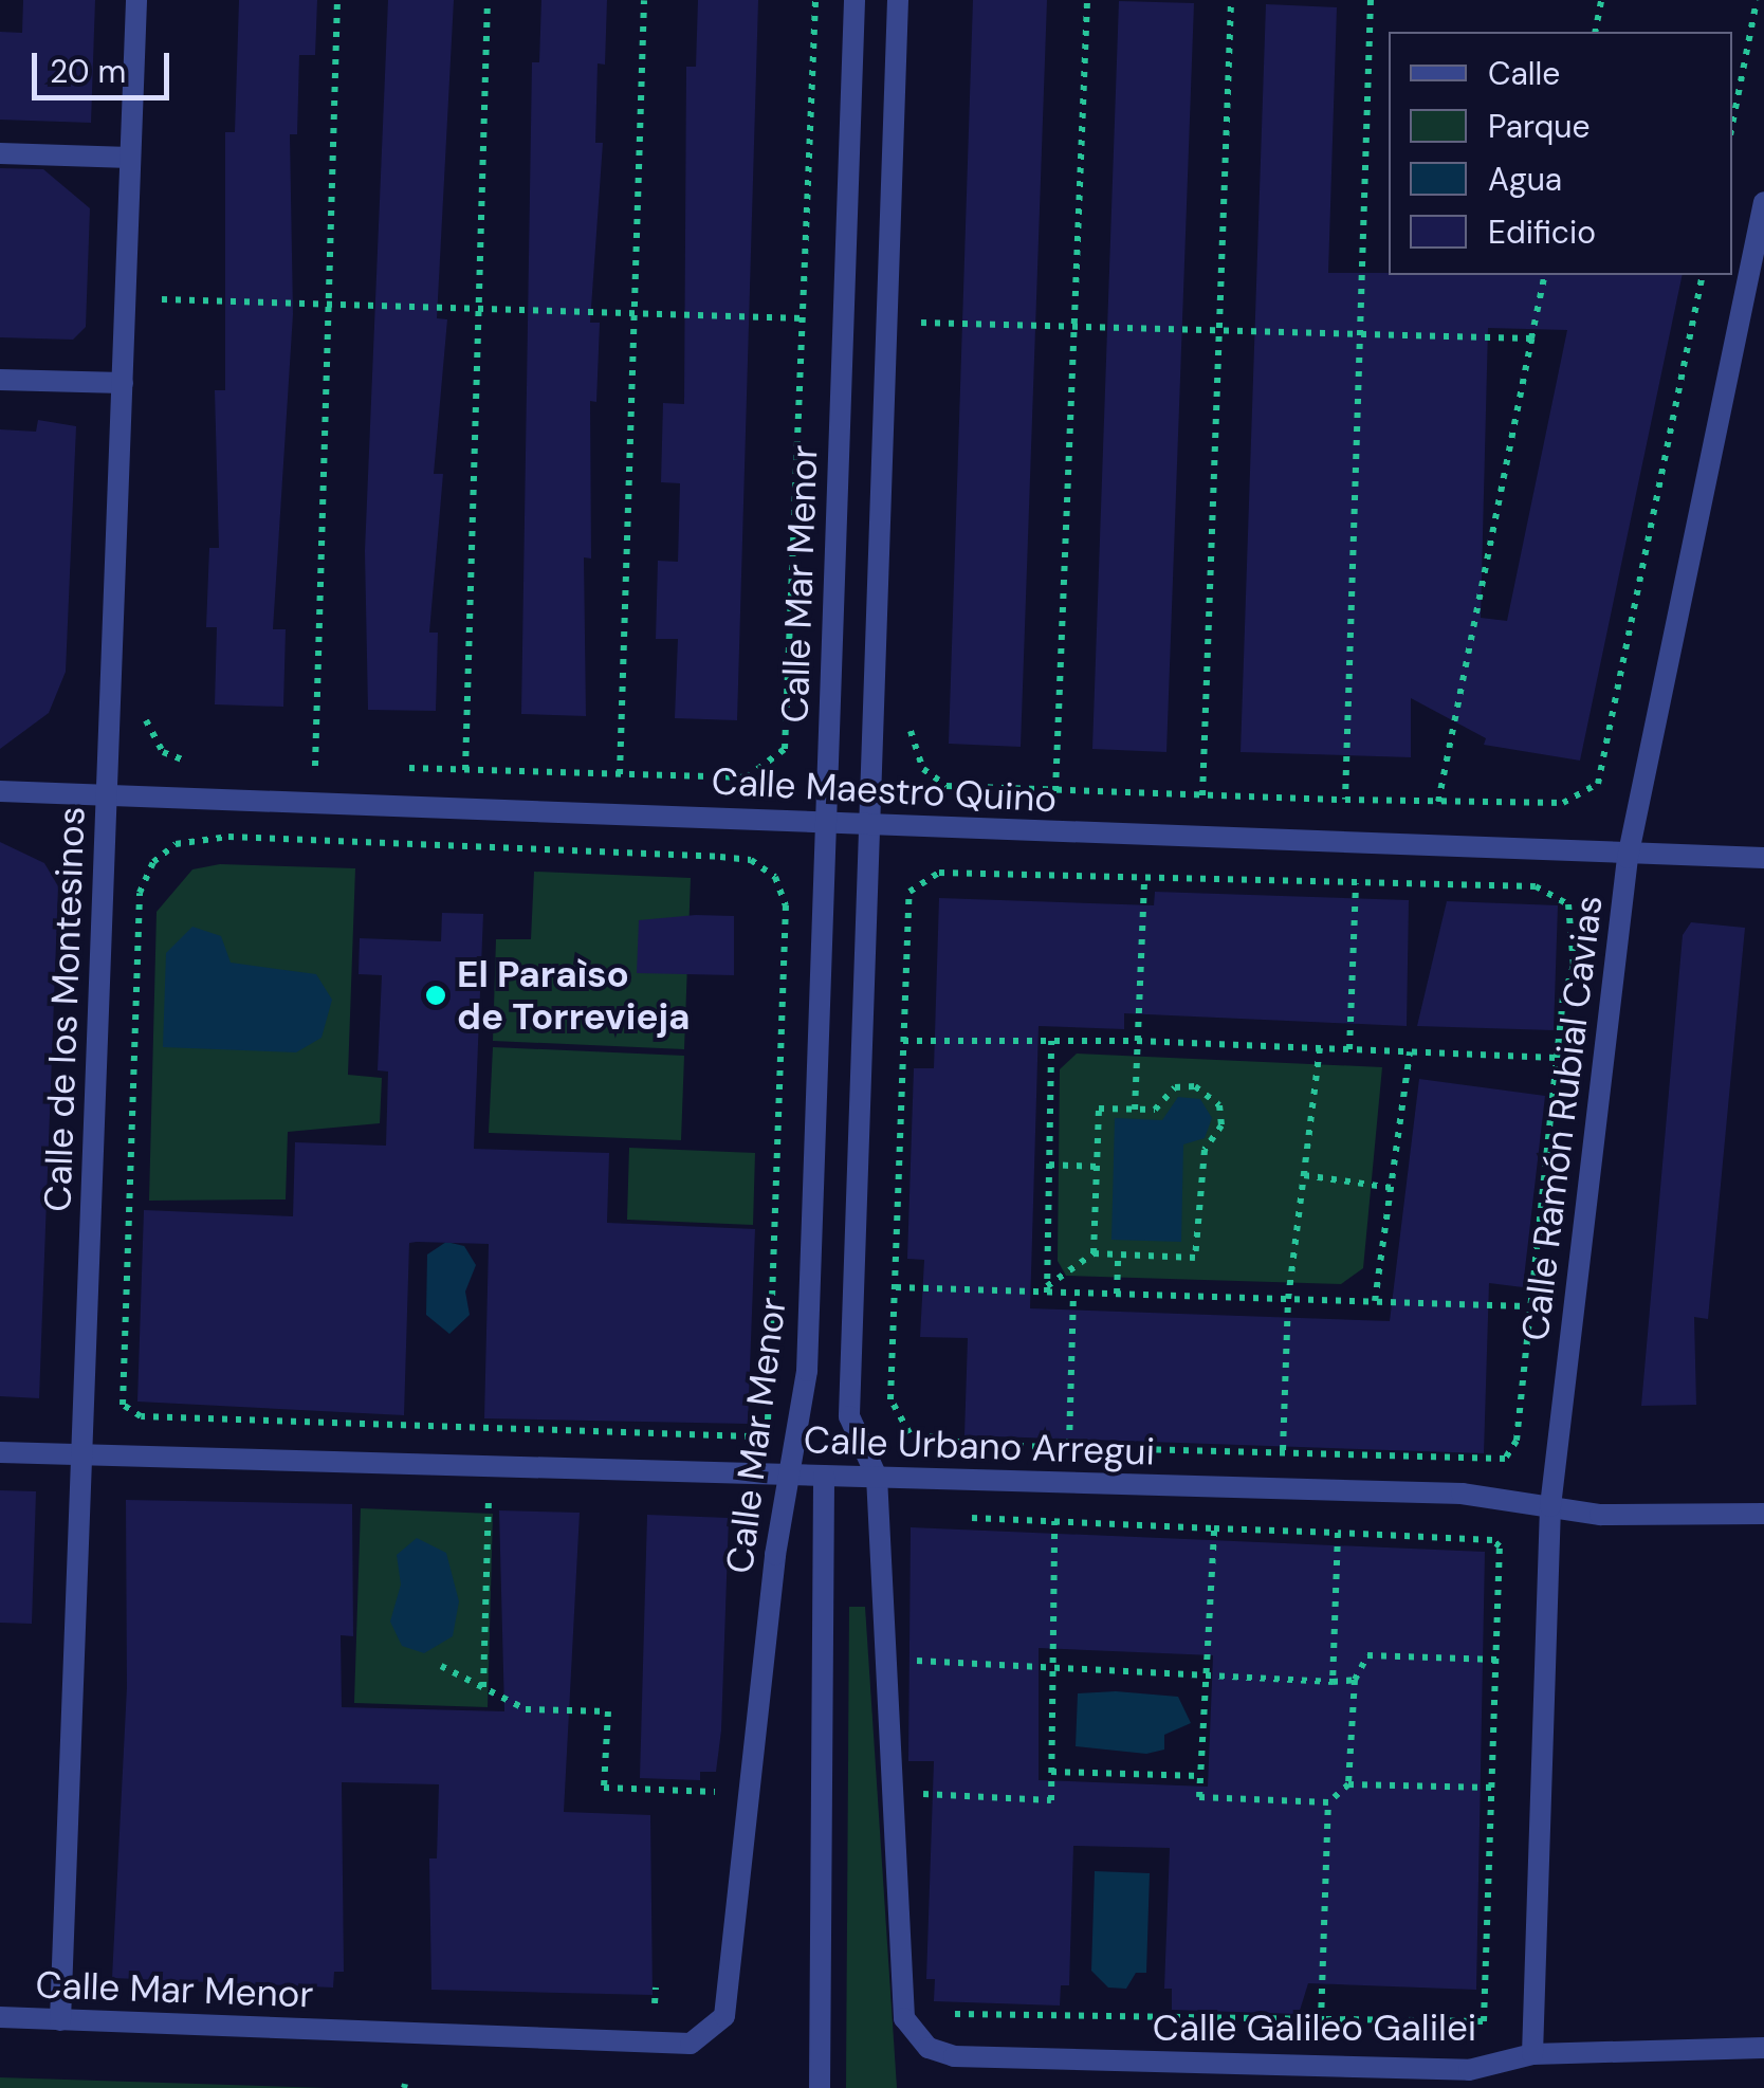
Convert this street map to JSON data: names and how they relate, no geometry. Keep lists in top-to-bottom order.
{
  "streets": {
    "street": [
      "Calle Mar Menor",
      "Calle Maestro Quino",
      "Calle de los Montesinos",
      "Calle Ramón Rubial Cavias",
      "Calle Urbano Arregui",
      "Calle Galileo Galilei"
    ]
  },
  "crossings": [
    ["Calle Mar Menor", "Calle Maestro Quino"],
    ["Calle Mar Menor", "Calle de los Montesinos"],
    ["Calle Mar Menor", "Calle Urbano Arregui"],
    ["Calle Maestro Quino", "Calle de los Montesinos"],
    ["Calle Maestro Quino", "Calle Ramón Rubial Cavias"],
    ["Calle de los Montesinos", "Calle Urbano Arregui"],
    ["Calle Ramón Rubial Cavias", "Calle Urbano Arregui"],
    ["Calle Ramón Rubial Cavias", "Calle Galileo Galilei"]
  ],
  "places": ["El Paraìso de Torrevieja"],
  "legend": [
    "Calle",
    "Parque",
    "Agua",
    "Edificio"
  ],
  "scale_bar": "20 m"
}
